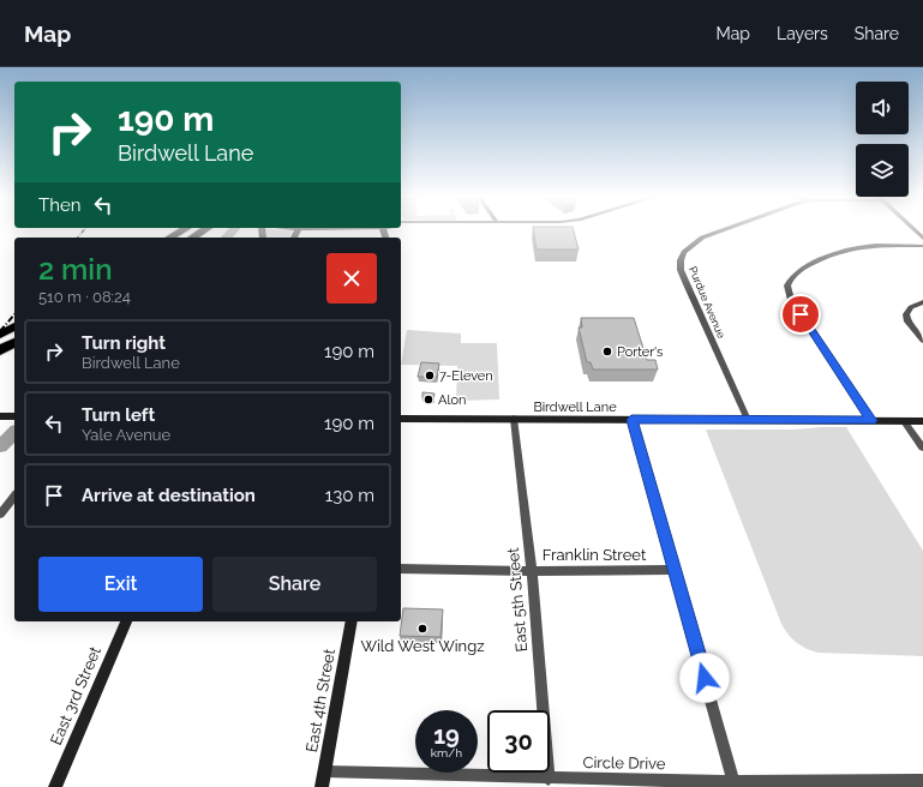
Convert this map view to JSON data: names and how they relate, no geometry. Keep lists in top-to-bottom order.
{
  "streets": {
    "main road": ["Birdwell Lane", "East 3rd Street", "East 4th Street"],
    "street": [
      "Purdue Avenue",
      "Franklin Street",
      "East 5th Street",
      "Circle Drive"
    ]
  },
  "crossings": [
    ["Purdue Avenue", "Birdwell Lane"],
    ["Birdwell Lane", "East 5th Street"],
    ["Franklin Street", "East 5th Street"],
    ["East 5th Street", "Circle Drive"],
    ["East 4th Street", "Circle Drive"]
  ],
  "places": [
    "Porter's",
    "7-Eleven",
    "Alon",
    "Wild West Wingz"
  ],
  "page": {
    "header": "Map",
    "nav": ["Map", "Layers", "Share"],
    "turn": ["190 m", "Birdwell Lane"],
    "then": "Then",
    "heading": ["2 min", "510 m · 08:24"],
    "list": [
      {
        "name": "Turn right",
        "note": "Birdwell Lane",
        "value": "190 m"
      },
      {
        "name": "Turn left",
        "note": "Yale Avenue",
        "value": "190 m"
      },
      {
        "name": "Arrive at destination",
        "value": "130 m"
      }
    ],
    "buttons": ["Exit", "Share"],
    "speed": "19 km/h",
    "limit": "30"
  }
}
